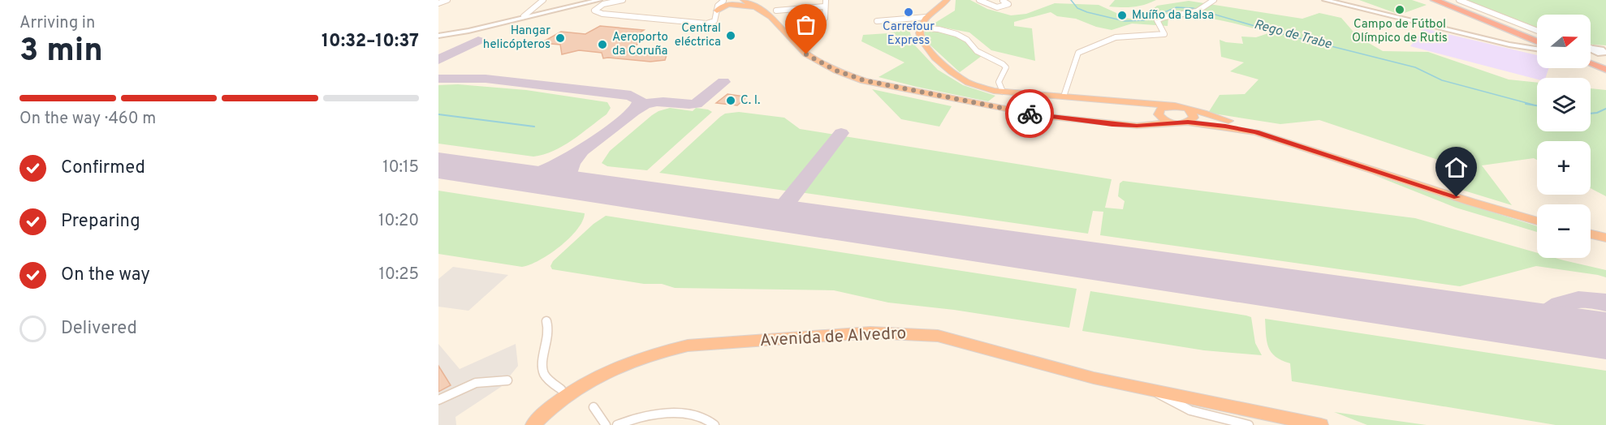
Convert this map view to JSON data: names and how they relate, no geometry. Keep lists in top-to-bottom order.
{
  "streets": {
    "highway": ["Avenida de Alvedro"]
  },
  "water": ["Rego de Trabe"],
  "places": [
    "Campo de Fútbol Olímpico de Rutis",
    "Carrefour Express",
    "Muíño da Balsa",
    "Central eléctrica",
    "Hangar helicópteros",
    "Aeroporto da Coruña",
    "C. I."
  ],
  "north": "right",
  "page": {
    "heading": ["3 min", "Arriving in", "10:32–10:37"],
    "map_buttons": ["+", "−"],
    "bar": "On the way · 460 m",
    "list": [
      ["Confirmed", "10:15"],
      ["Preparing", "10:20"],
      ["On the way", "10:25"],
      "Delivered"
    ]
  }
}
